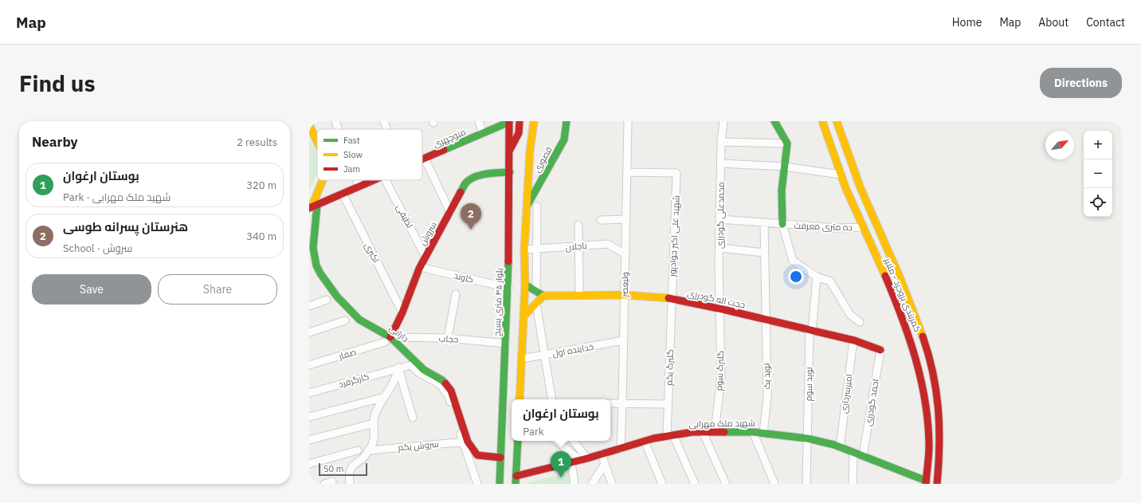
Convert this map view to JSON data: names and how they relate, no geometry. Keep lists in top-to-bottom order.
{
  "streets": {
    "main road": [
      "منوچهری",
      "قصوری",
      "سروش",
      "کمربندی بروجرد - ملایر",
      "حجت اله گودرزی",
      "بلوار ۴۵ متری بسیج",
      "دارابی",
      "شهید ملک مهرابی"
    ],
    "street": [
      "محمدعلی گودرزی",
      "لطیفی",
      "ده متری معرفت",
      "شهید علی اکبر جوادپور",
      "باجلان",
      "اکبری",
      "کاوند",
      "ولیعصر",
      "حجاب",
      "خدابنده اول",
      "صفار",
      "گلبرگ یکم",
      "گلبرگ سوم",
      "نوید یک",
      "کارگرفرد",
      "نوید سوم",
      "امیرسرداری",
      "احمد گودرزی",
      "سروش یکم"
    ]
  },
  "crossings": [
    ["منوچهری", "اکبری"],
    ["منوچهری", "بلوار ۴۵ متری بسیج"],
    ["منوچهری", "دارابی"],
    ["محمدعلی گودرزی", "ده متری معرفت"],
    ["محمدعلی گودرزی", "حجت اله گودرزی"],
    ["محمدعلی گودرزی", "گلبرگ سوم"],
    ["لطیفی", "سروش"],
    ["ده متری معرفت", "کمربندی بروجرد - ملایر"],
    ["ده متری معرفت", "نوید یک"],
    ["سروش", "اکبری"],
    ["سروش", "کاوند"],
    ["سروش", "بلوار ۴۵ متری بسیج"],
    ["سروش", "دارابی"],
    ["سروش", "حجاب"],
    ["شهید علی اکبر جوادپور", "ولیعصر"],
    ["شهید علی اکبر جوادپور", "حجت اله گودرزی"],
    ["شهید علی اکبر جوادپور", "گلبرگ یکم"],
    ["باجلان", "ولیعصر"],
    ["کاوند", "بلوار ۴۵ متری بسیج"],
    ["ولیعصر", "حجت اله گودرزی"],
    ["ولیعصر", "خدابنده اول"],
    ["ولیعصر", "شهید ملک مهرابی"],
    ["کمربندی بروجرد - ملایر", "شهید ملک مهرابی"],
    ["حجت اله گودرزی", "گلبرگ یکم"],
    ["حجت اله گودرزی", "گلبرگ سوم"],
    ["حجت اله گودرزی", "نوید یک"],
    ["حجت اله گودرزی", "نوید سوم"],
    ["حجت اله گودرزی", "امیرسرداری"],
    ["حجت اله گودرزی", "احمد گودرزی"],
    ["بلوار ۴۵ متری بسیج", "دارابی"],
    ["بلوار ۴۵ متری بسیج", "حجاب"],
    ["دارابی", "حجاب"],
    ["دارابی", "کارگرفرد"],
    ["دارابی", "سروش یکم"],
    ["گلبرگ یکم", "شهید ملک مهرابی"],
    ["گلبرگ سوم", "شهید ملک مهرابی"],
    ["نوید یک", "شهید ملک مهرابی"],
    ["کارگرفرد", "سروش یکم"],
    ["نوید سوم", "شهید ملک مهرابی"],
    ["امیرسرداری", "شهید ملک مهرابی"],
    ["احمد گودرزی", "شهید ملک مهرابی"]
  ],
  "legend": ["Fast", "Slow", "Jam"],
  "scale_bar": "50 m",
  "north": "top right",
  "page": {
    "header": "Map",
    "nav": [
      "Home",
      "Map",
      "About",
      "Contact"
    ],
    "buttons": [
      "Directions",
      ["Save", "Share"]
    ],
    "title": "Find us",
    "heading": ["Nearby", "2 results"],
    "map_buttons": ["+", "−"],
    "list": [
      {
        "mark": "1",
        "name": "بوستان ارغوان",
        "note": "Park · شهید ملک مهرابی",
        "value": "320 m"
      },
      {
        "mark": "2",
        "name": "هنرستان پسرانه طوسی",
        "note": "School · سروش",
        "value": "340 m"
      }
    ],
    "pins": ["2", "1"],
    "popup": ["بوستان ارغوان", "Park"],
    "scale": "50 m"
  }
}
